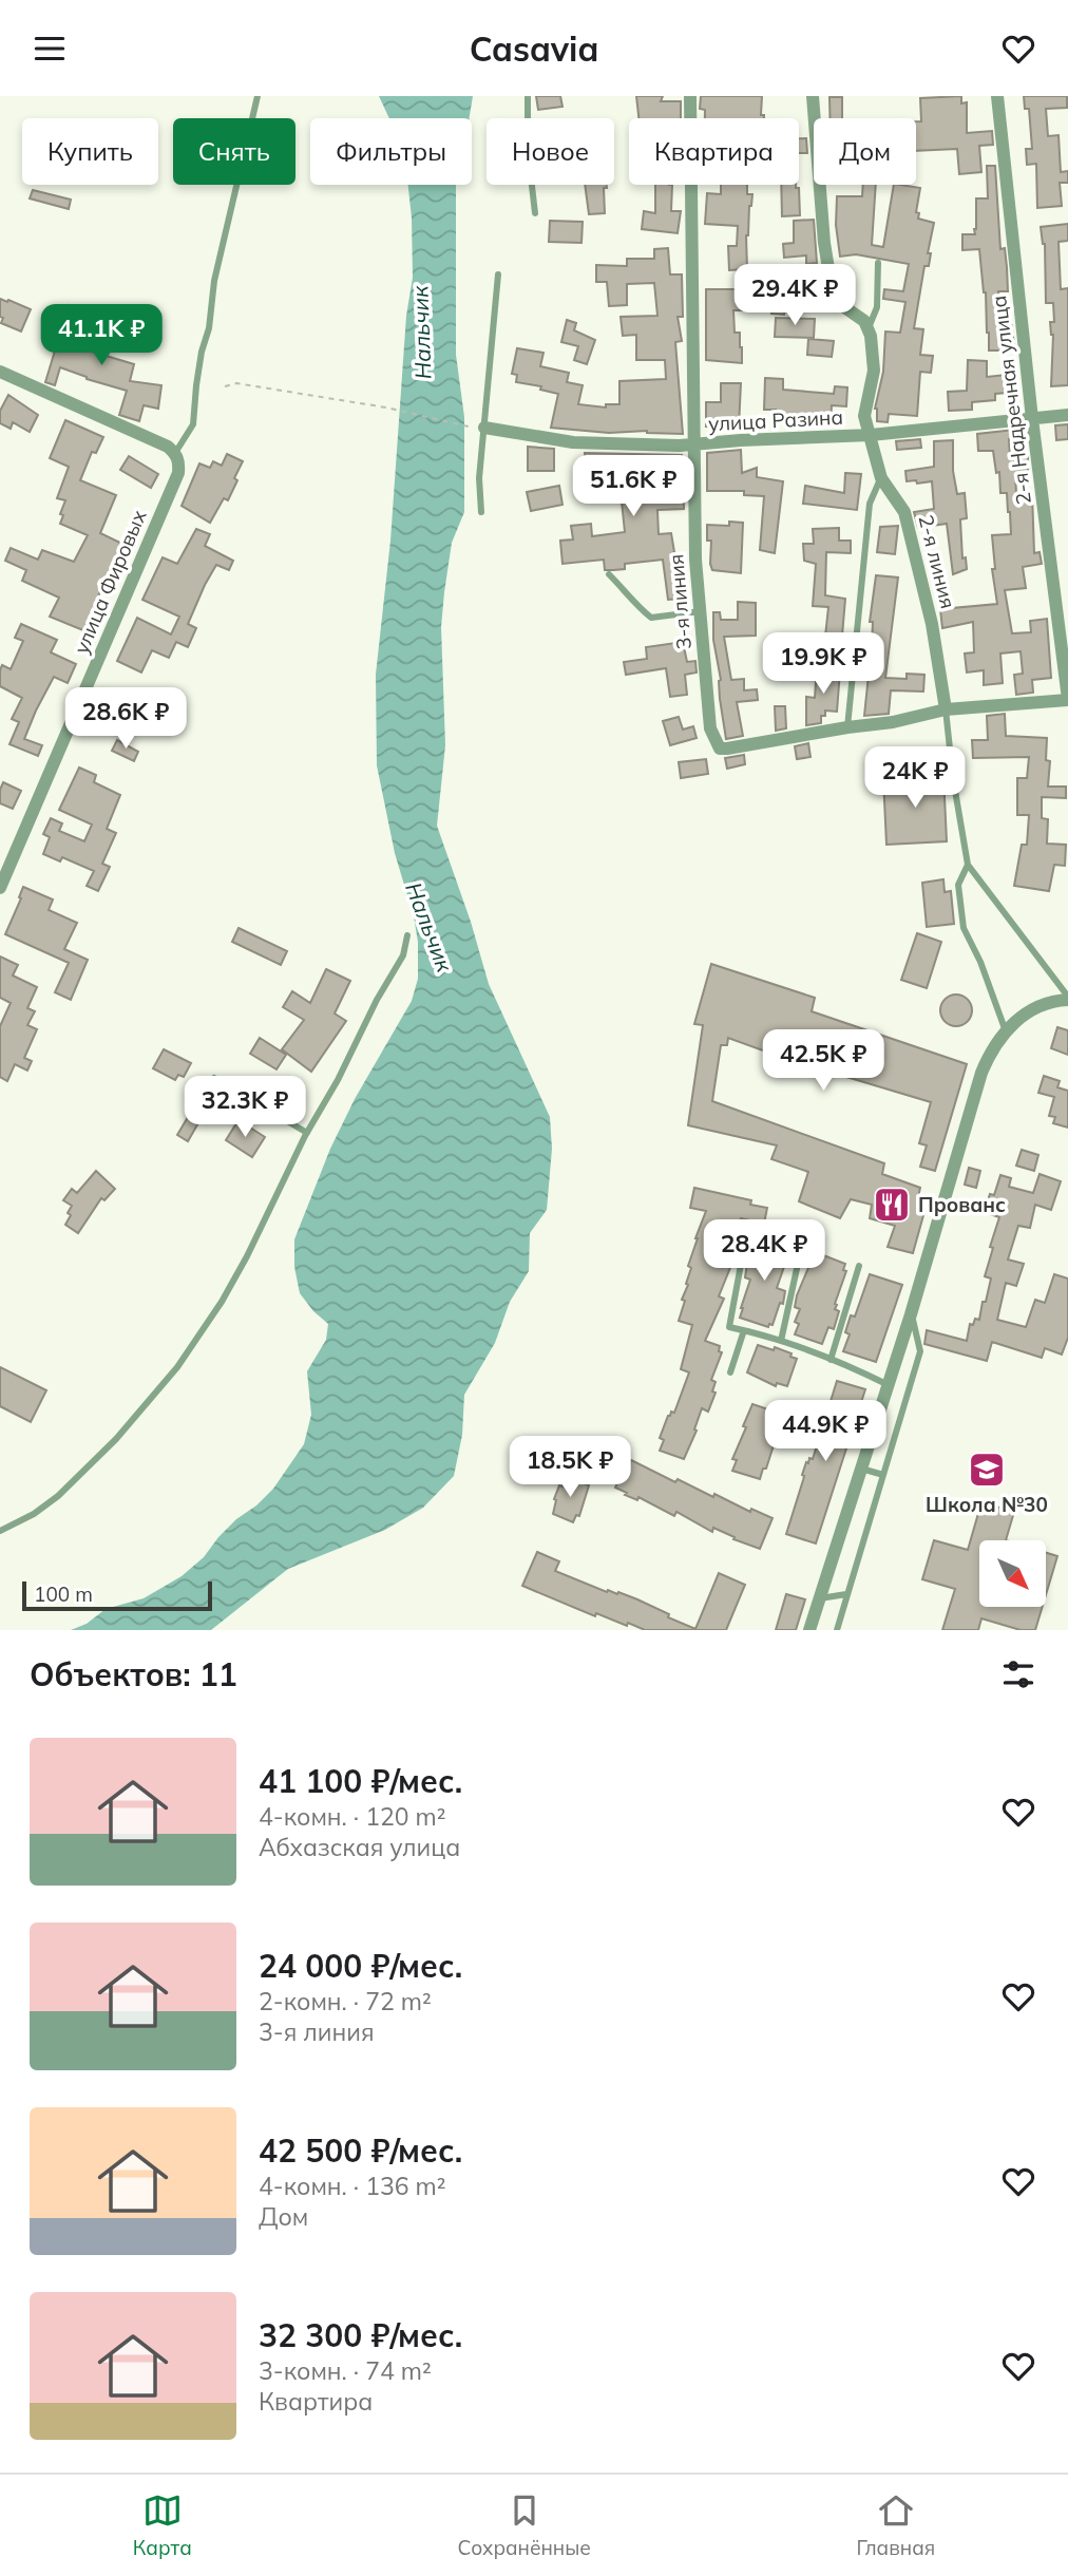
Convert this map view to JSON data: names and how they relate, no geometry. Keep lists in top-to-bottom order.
{
  "streets": {
    "street": [
      "2-я Надречная улица",
      "улица Разина",
      "2-я линия",
      "улица Фировых",
      "3-я линия"
    ]
  },
  "crossings": [
    ["2-я Надречная улица", "улица Разина"],
    ["2-я Надречная улица", "3-я линия"],
    ["улица Разина", "2-я линия"],
    ["улица Разина", "3-я линия"],
    ["2-я линия", "3-я линия"]
  ],
  "water": ["Нальчик"],
  "places": {
    "restaurant": ["Прованс"],
    "school or university": ["Школа №30"]
  },
  "scale_bar": "100 m",
  "north": "bottom right",
  "page": {
    "header": "Casavia",
    "chip": [
      "Купить",
      "Снять",
      "Фильтры",
      "Новое",
      "Квартира",
      "Дом"
    ],
    "price": [
      "29.4K ₽",
      "41.1K ₽",
      "51.6K ₽",
      "19.9K ₽",
      "28.6K ₽",
      "24K ₽",
      "42.5K ₽",
      "32.3K ₽",
      "28.4K ₽",
      "44.9K ₽",
      "18.5K ₽"
    ],
    "scale": "100 m",
    "heading": "Объектов: 11",
    "list": [
      {
        "name": "41 100 ₽/мес.",
        "note": "4-комн. · 120 m² · Абхазская улица"
      },
      {
        "name": "24 000 ₽/мес.",
        "note": "2-комн. · 72 m² · 3-я линия"
      },
      {
        "name": "42 500 ₽/мес.",
        "note": "4-комн. · 136 m² · Дом"
      },
      {
        "name": "32 300 ₽/мес.",
        "note": "3-комн. · 74 m² · Квартира"
      }
    ],
    "tabs": ["Карта", "Сохранённые", "Главная"]
  }
}
